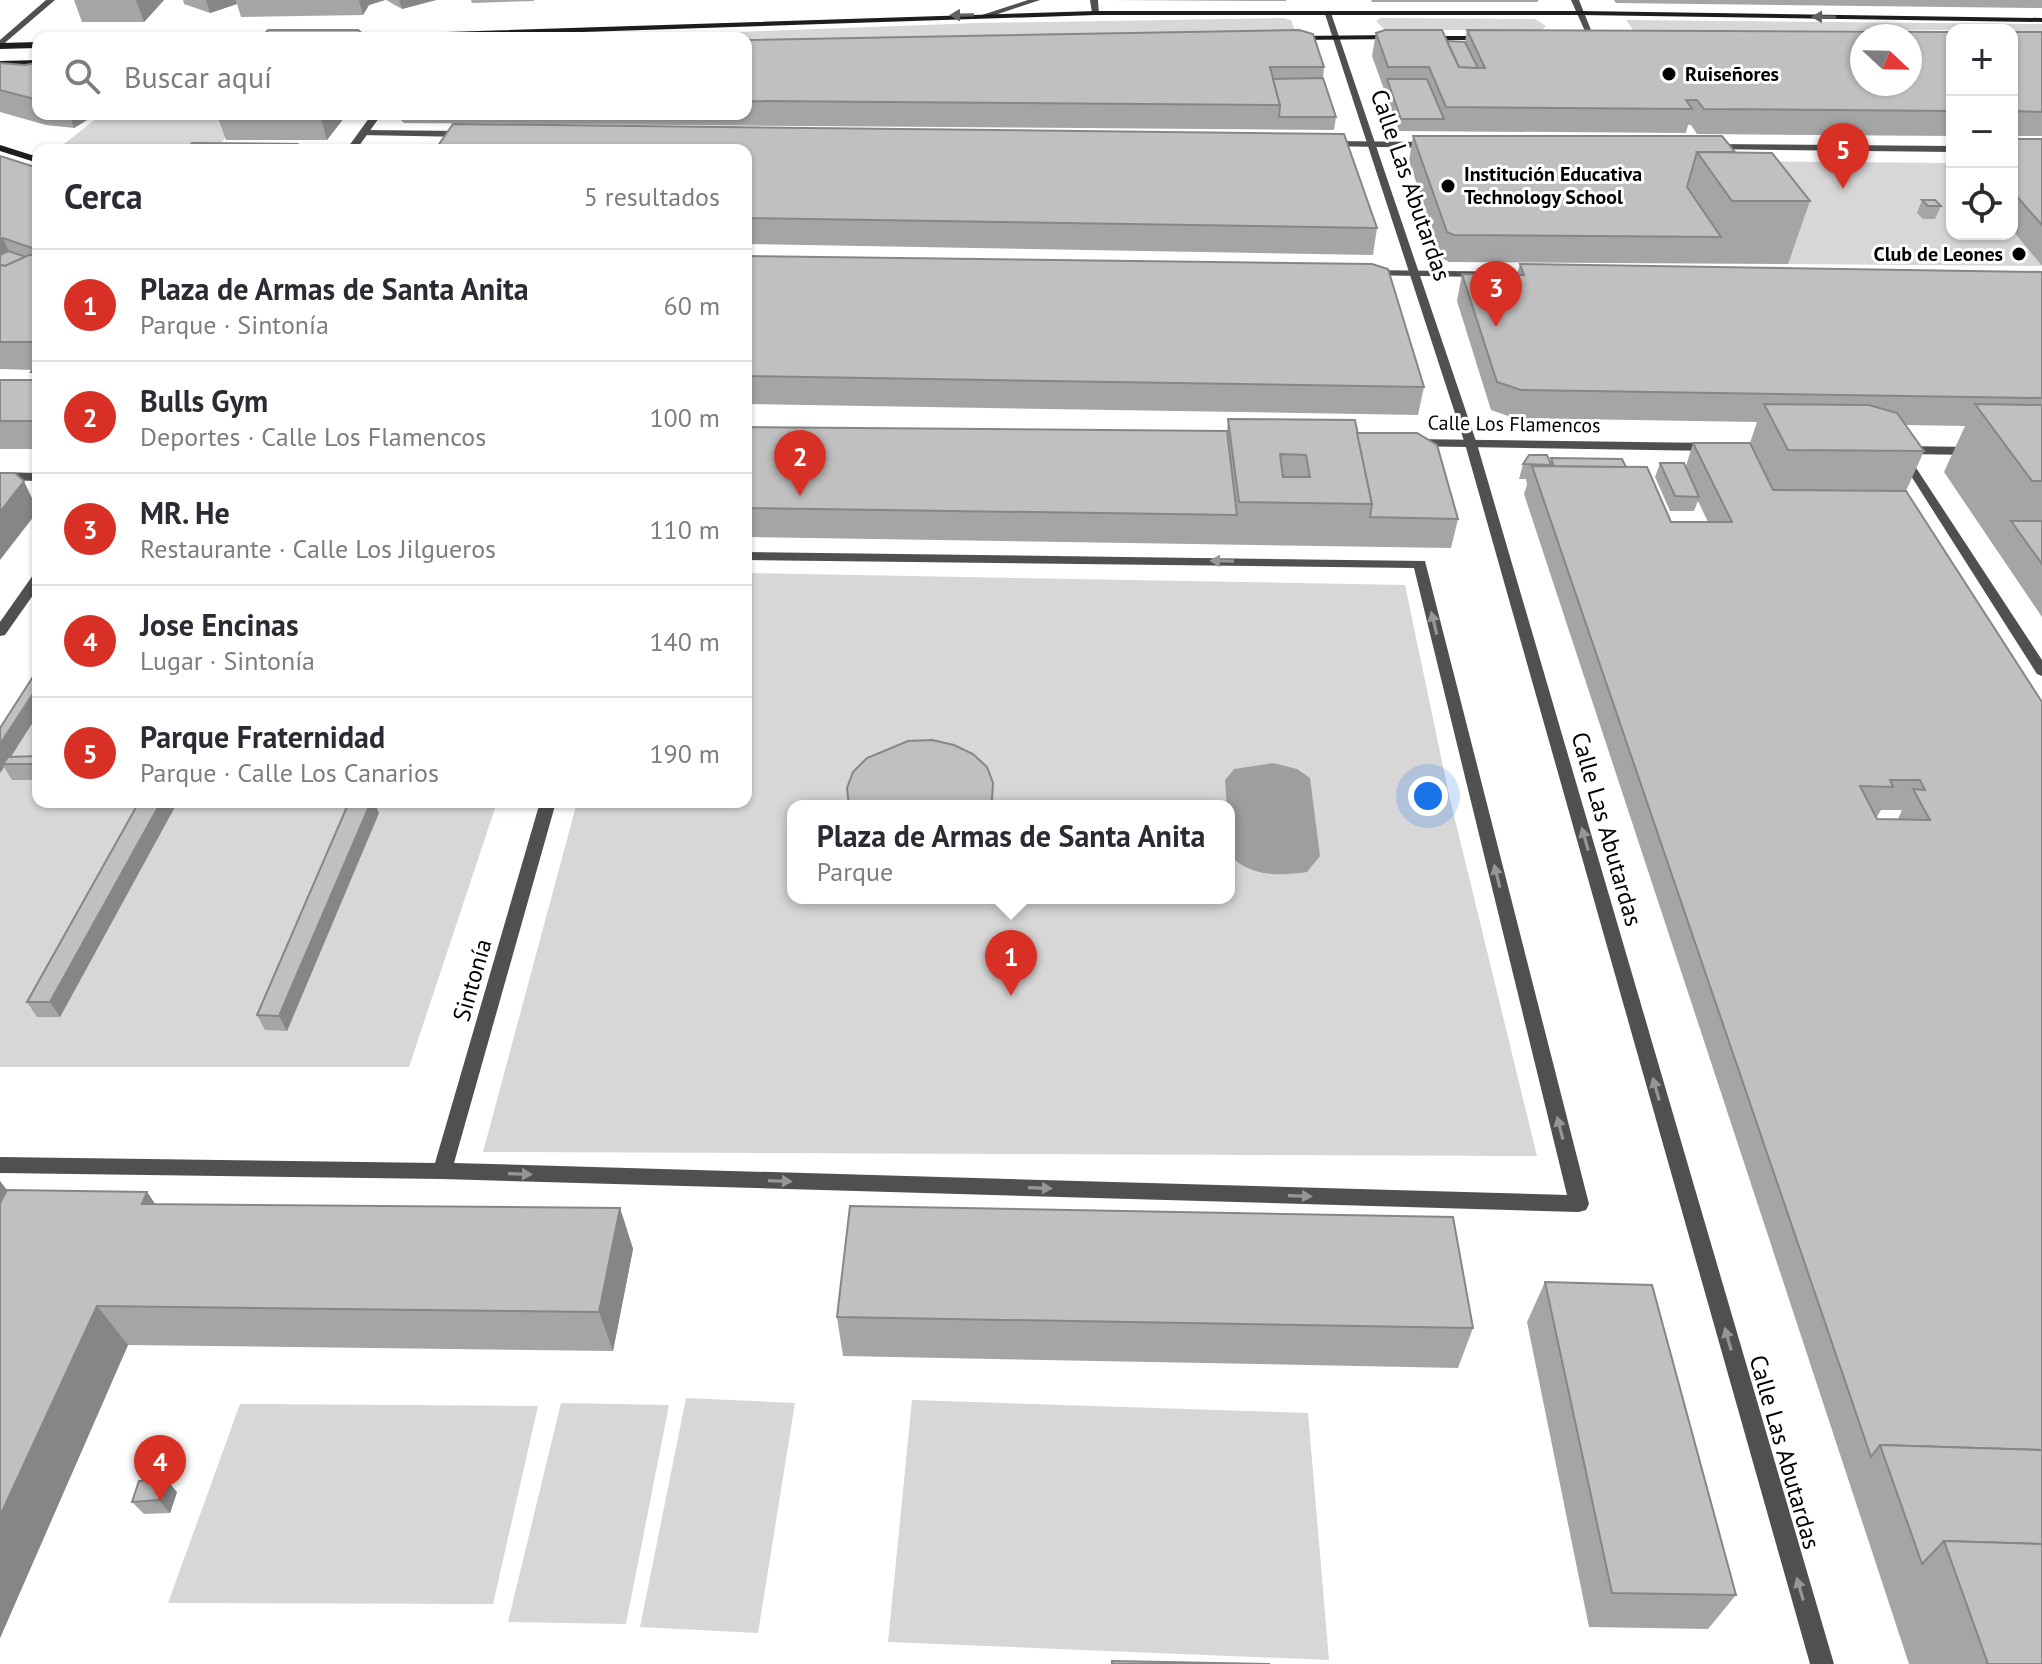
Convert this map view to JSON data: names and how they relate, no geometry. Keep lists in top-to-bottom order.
{
  "streets": {
    "street": ["Calle Las Abutardas", "Calle Los Flamencos", "Sintonía"]
  },
  "crossings": [
    ["Calle Las Abutardas", "Calle Los Flamencos"]
  ],
  "one_way": ["Calle Las Abutardas"],
  "places": ["Ruiseñores", "Institución Educativa Technology School", "Club de Leones"],
  "north": "right",
  "page": {
    "map_buttons": ["+", "−"],
    "search": "Buscar aquí",
    "pins": [
      "5",
      "3",
      "2",
      "1",
      "4"
    ],
    "heading": ["Cerca", "5 resultados"],
    "list": [
      {
        "mark": "1",
        "name": "Plaza de Armas de Santa Anita",
        "note": "Parque · Sintonía",
        "value": "60 m"
      },
      {
        "mark": "2",
        "name": "Bulls Gym",
        "note": "Deportes · Calle Los Flamencos",
        "value": "100 m"
      },
      {
        "mark": "3",
        "name": "MR. He",
        "note": "Restaurante · Calle Los Jilgueros",
        "value": "110 m"
      },
      {
        "mark": "4",
        "name": "Jose Encinas",
        "note": "Lugar · Sintonía",
        "value": "140 m"
      },
      {
        "mark": "5",
        "name": "Parque Fraternidad",
        "note": "Parque · Calle Los Canarios",
        "value": "190 m"
      }
    ],
    "popup": ["Plaza de Armas de Santa Anita", "Parque"]
  }
}
